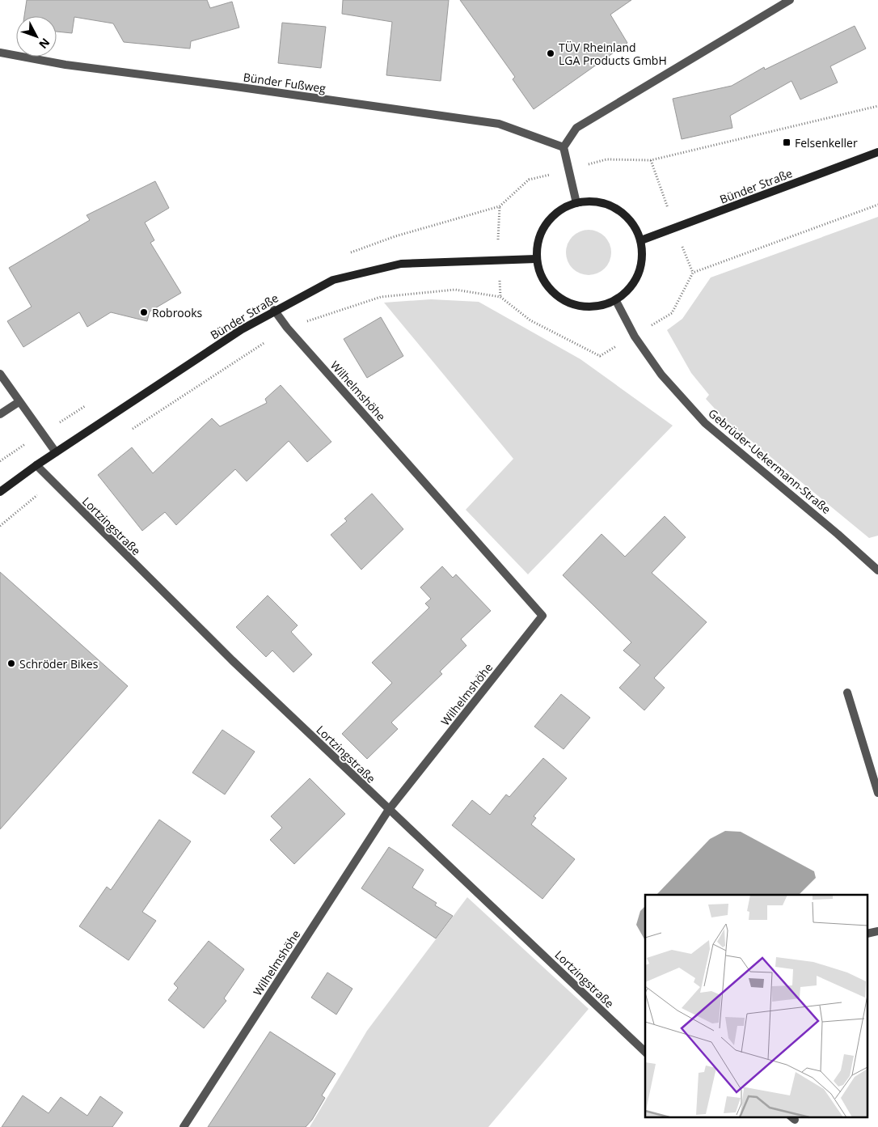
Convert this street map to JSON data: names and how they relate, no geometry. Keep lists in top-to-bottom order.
{
  "streets": {
    "main road": ["Bünder Straße"],
    "street": [
      "Bünder Fußweg",
      "Wilhelmshöhe",
      "Gebrüder-Uekermann-Straße",
      "Lortzingstraße"
    ]
  },
  "crossings": [
    ["Bünder Straße", "Wilhelmshöhe"],
    ["Bünder Straße", "Gebrüder-Uekermann-Straße"],
    ["Bünder Straße", "Lortzingstraße"],
    ["Wilhelmshöhe", "Lortzingstraße"]
  ],
  "places": {
    "other": ["TÜV Rheinland LGA Products GmbH", "Robrooks", "Schröder Bikes"],
    "transit": ["Felsenkeller"]
  },
  "north": "bottom right"
}
